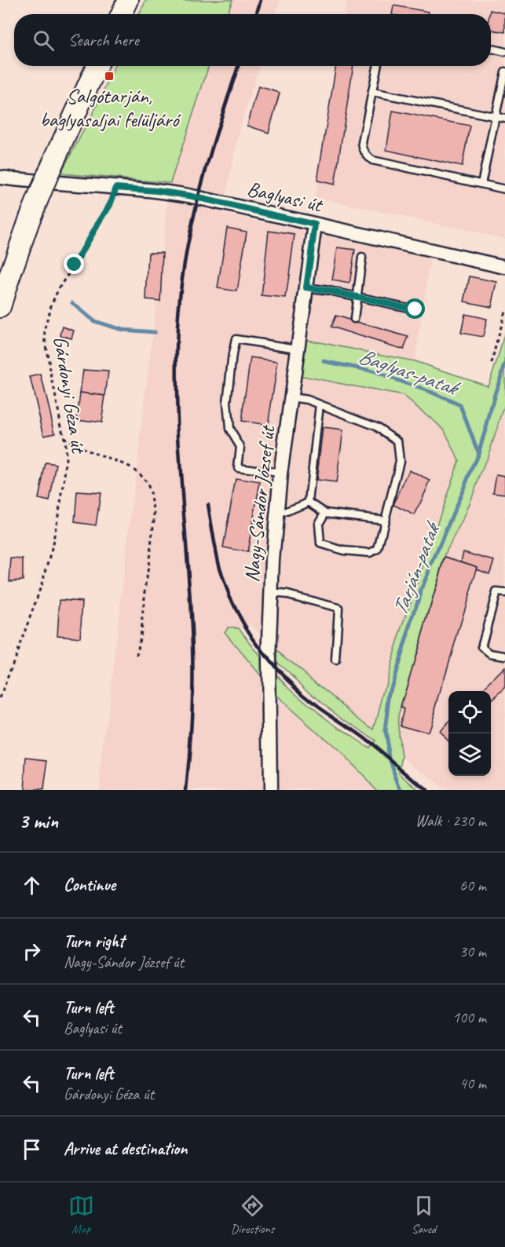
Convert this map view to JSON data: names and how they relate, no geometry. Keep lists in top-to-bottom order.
{
  "streets": {
    "street": ["Baglyasi út", "Nagy-Sándor József út"],
    "path": ["Gárdonyi Géza út"]
  },
  "crossings": [
    ["Baglyasi út", "Gárdonyi Géza út"],
    ["Baglyasi út", "Nagy-Sándor József út"]
  ],
  "water": ["Baglyas-patak", "Tarján-patak"],
  "places": {
    "transit": ["Salgótarján, baglyasaljai felüljáró"]
  },
  "page": {
    "search": "Search here",
    "heading": ["3 min", "Walk · 230 m"],
    "list": [
      ["Continue", "60 m"],
      ["Turn right", "Nagy-Sándor József út", "30 m"],
      ["Turn left", "Baglyasi út", "100 m"],
      ["Turn left", "Gárdonyi Géza út", "40 m"],
      "Arrive at destination"
    ],
    "nav": ["Map", "Directions", "Saved"]
  }
}
